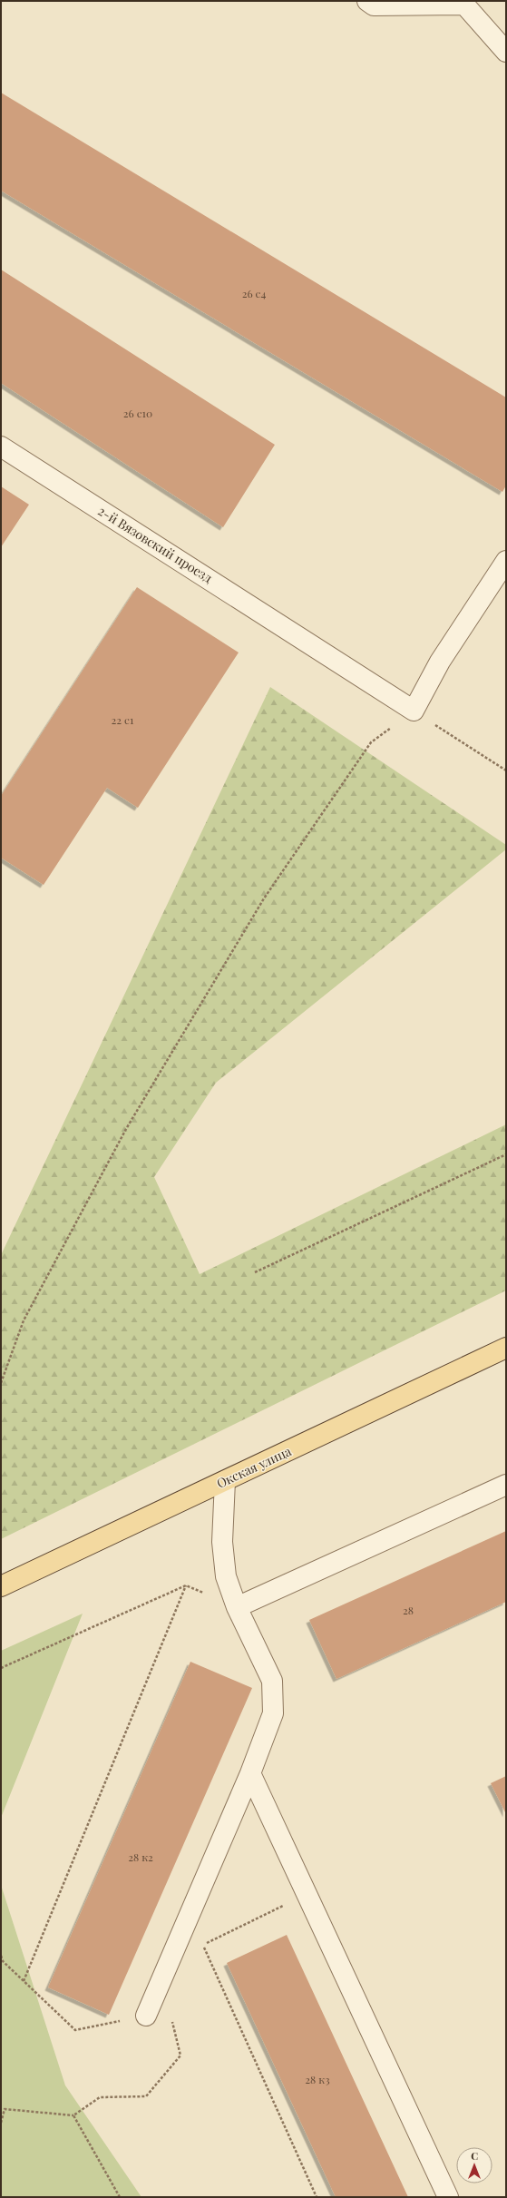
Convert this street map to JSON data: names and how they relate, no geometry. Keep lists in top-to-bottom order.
{
  "streets": {
    "main road": ["Окская улица"],
    "street": ["2-й Вязовский проезд"]
  },
  "house_numbers": [
    "26 с4",
    "26 с10",
    "22 с1",
    "28",
    "28 к2",
    "28 к3"
  ],
  "north": "top"
}
